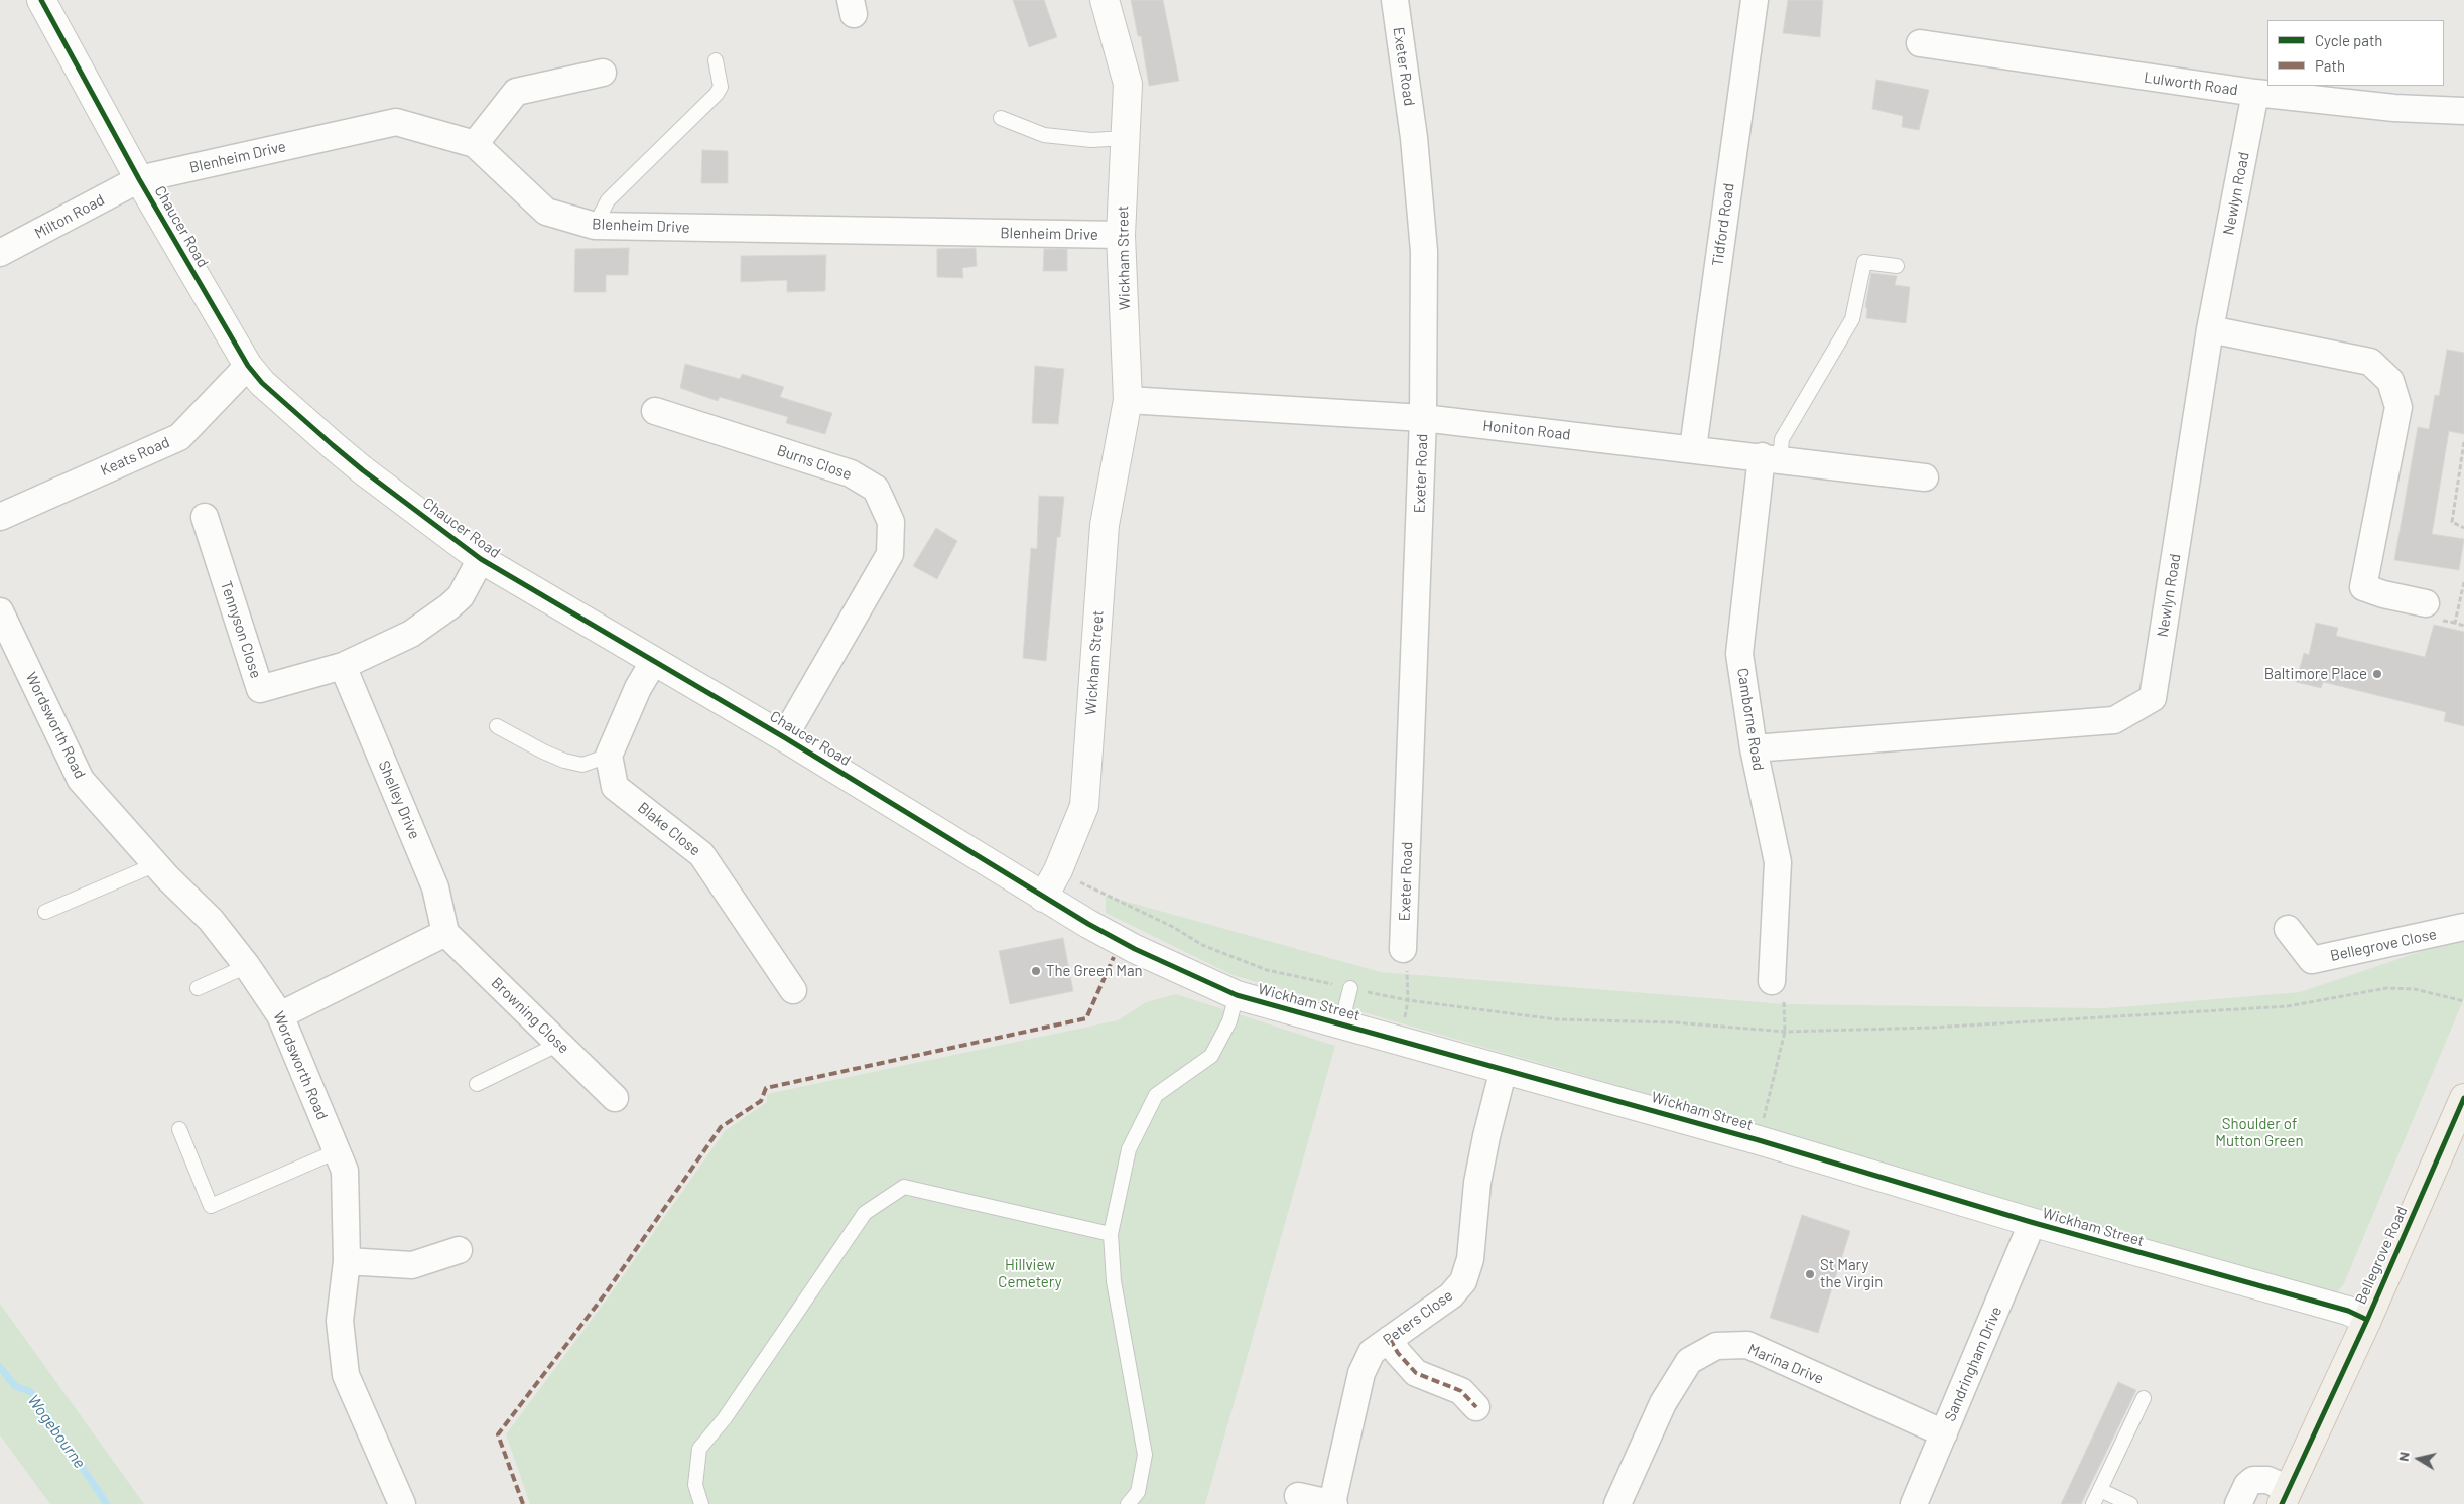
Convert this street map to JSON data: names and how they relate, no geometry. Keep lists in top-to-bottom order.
{
  "streets": {
    "main road": ["Bellegrove Road"],
    "street": [
      "Exeter Road",
      "Lulworth Road",
      "Blenheim Drive",
      "Newlyn Road",
      "Milton Road",
      "Tidford Road",
      "Chaucer Road",
      "Wickham Street",
      "Honiton Road",
      "Keats Road",
      "Burns Close",
      "Tennyson Close",
      "Camborne Road",
      "Wordsworth Road",
      "Shelley Drive",
      "Blake Close",
      "Bellegrove Close",
      "Browning Close",
      "Peters Close",
      "Marina Drive",
      "Sandringham Drive"
    ]
  },
  "crossings": [
    ["Exeter Road", "Honiton Road"],
    ["Lulworth Road", "Newlyn Road"],
    ["Blenheim Drive", "Milton Road"],
    ["Blenheim Drive", "Chaucer Road"],
    ["Blenheim Drive", "Wickham Street"],
    ["Newlyn Road", "Camborne Road"],
    ["Milton Road", "Chaucer Road"],
    ["Tidford Road", "Honiton Road"],
    ["Chaucer Road", "Wickham Street"],
    ["Chaucer Road", "Keats Road"],
    ["Chaucer Road", "Burns Close"],
    ["Wickham Street", "Honiton Road"],
    ["Wickham Street", "Bellegrove Road"],
    ["Wickham Street", "Peters Close"],
    ["Wickham Street", "Sandringham Drive"],
    ["Honiton Road", "Camborne Road"],
    ["Tennyson Close", "Shelley Drive"],
    ["Shelley Drive", "Browning Close"],
    ["Marina Drive", "Sandringham Drive"]
  ],
  "water": ["Wogebourne"],
  "parks": ["Shoulder of Mutton Green", "Hillview Cemetery"],
  "places": ["Baltimore Place", "The Green Man", "St Mary the Virgin"],
  "legend": ["Cycle path", "Path"],
  "north": "left"
}
